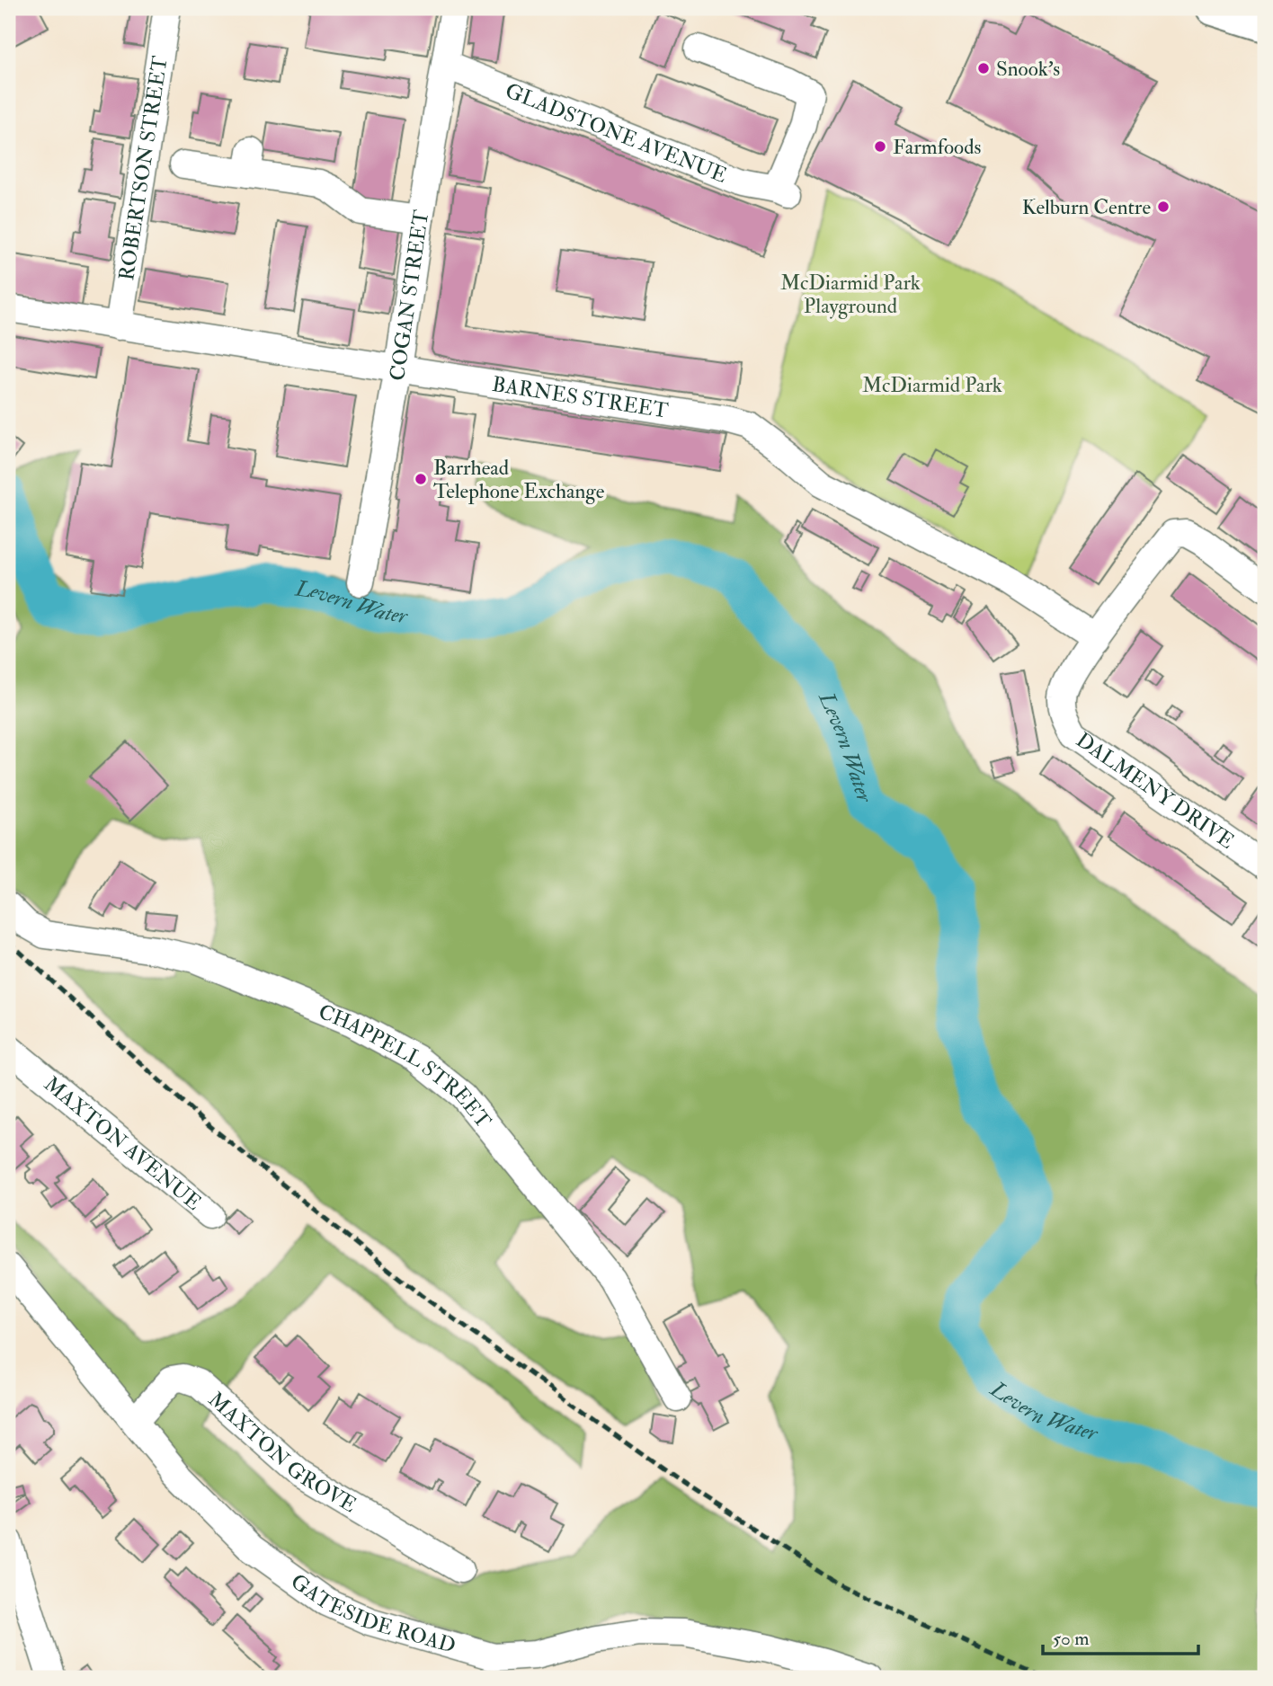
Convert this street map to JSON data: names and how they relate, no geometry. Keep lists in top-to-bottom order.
{
  "streets": {
    "street": [
      "GLADSTONE AVENUE",
      "ROBERTSON STREET",
      "COGAN STREET",
      "BARNES STREET",
      "DALMENY DRIVE",
      "CHAPPELL STREET",
      "MAXTON AVENUE",
      "MAXTON GROVE",
      "GATESIDE ROAD"
    ]
  },
  "crossings": [
    ["GLADSTONE AVENUE", "COGAN STREET"],
    ["ROBERTSON STREET", "BARNES STREET"],
    ["COGAN STREET", "BARNES STREET"],
    ["BARNES STREET", "DALMENY DRIVE"],
    ["MAXTON GROVE", "GATESIDE ROAD"]
  ],
  "water": ["Levern Water"],
  "parks": ["McDiarmid Park Playground", "McDiarmid Park"],
  "places": [
    "Snook's",
    "Farmfoods",
    "Kelburn Centre",
    "Barrhead Telephone Exchange"
  ],
  "scale_bar": "50 m"
}
